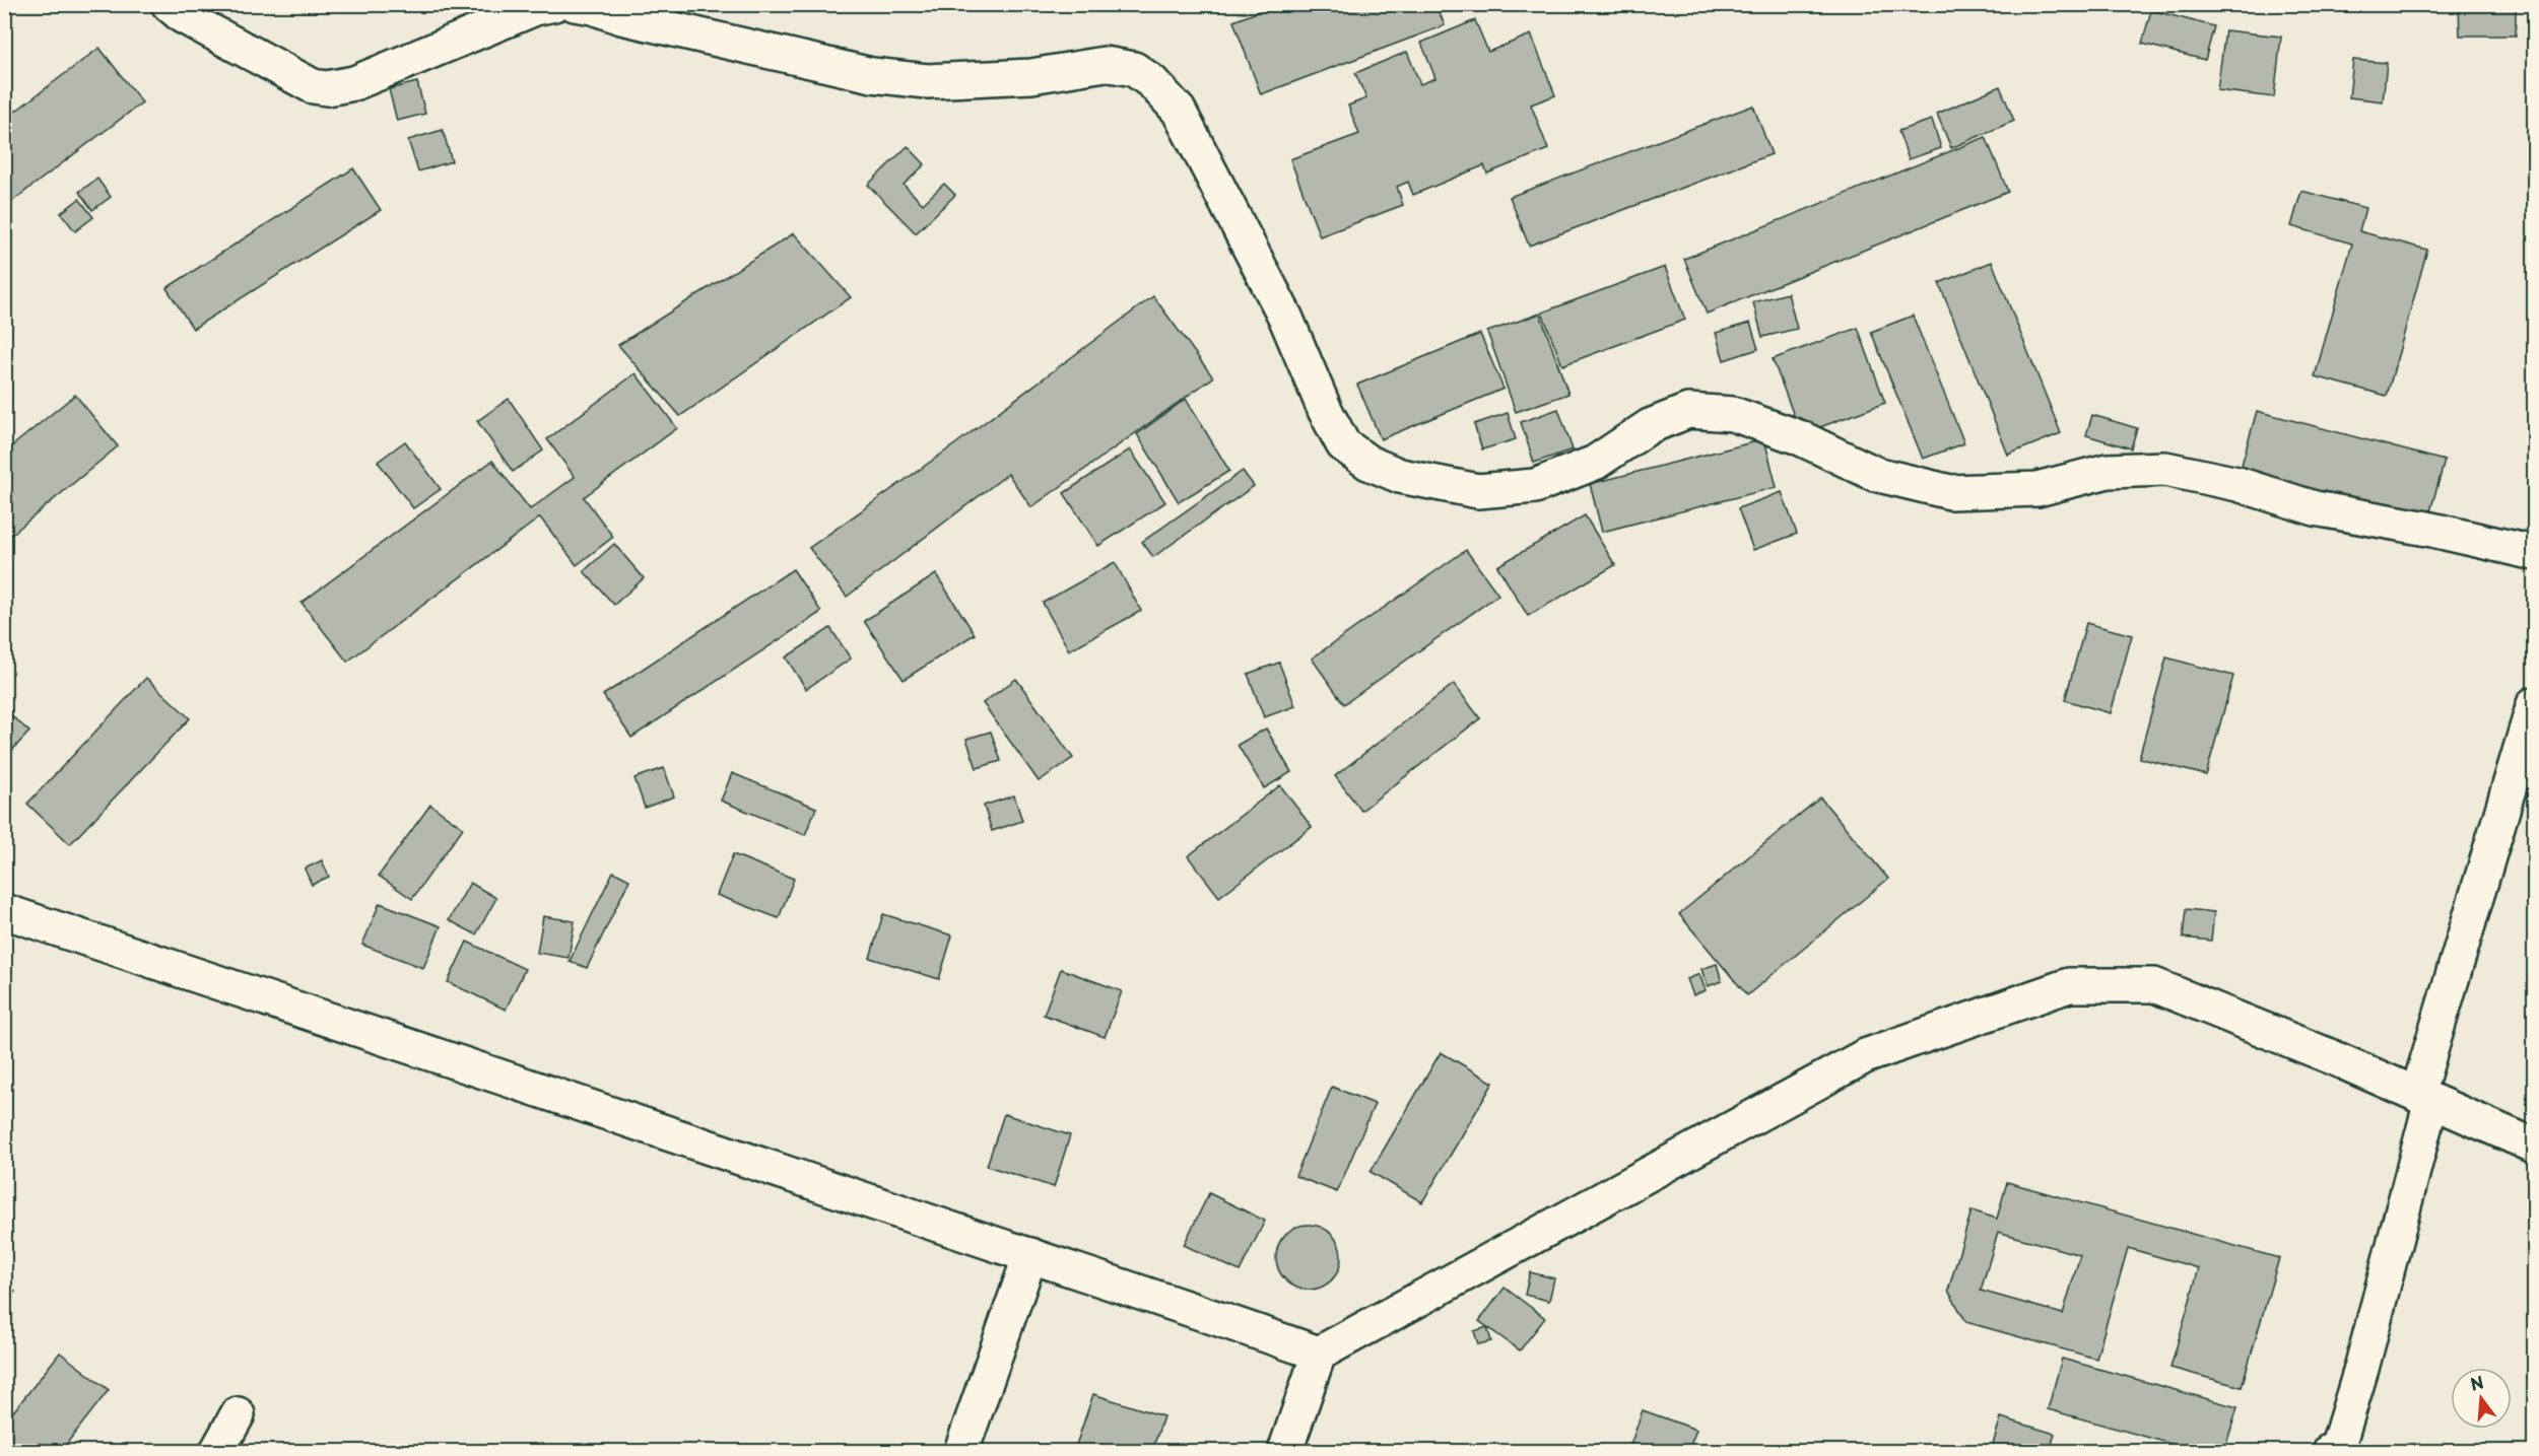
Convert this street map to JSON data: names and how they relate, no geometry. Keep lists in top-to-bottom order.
{
  "north": "top"
}
